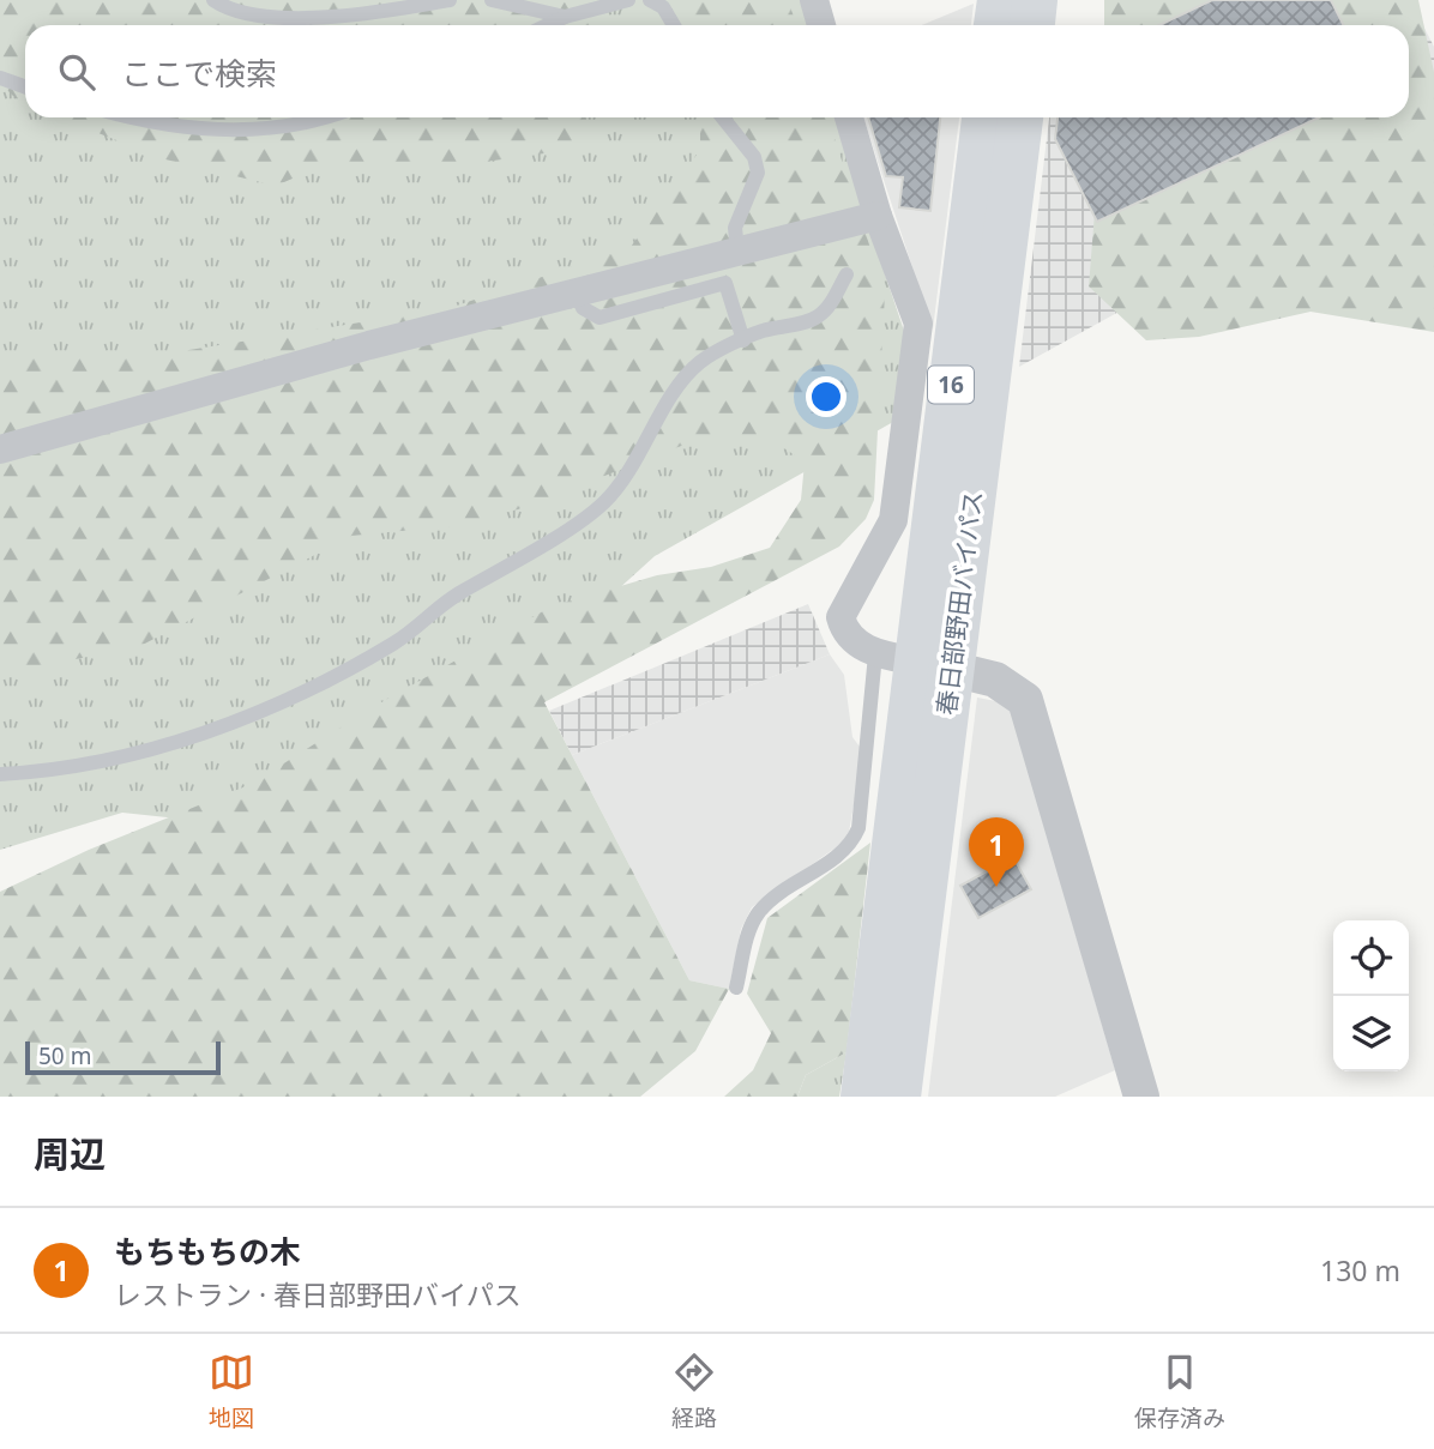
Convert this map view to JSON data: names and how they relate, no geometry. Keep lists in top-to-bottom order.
{
  "streets": {
    "highway": ["16", "春日部野田バイパス"]
  },
  "scale_bar": "50 m",
  "page": {
    "search": "ここで検索",
    "pins": "1",
    "scale": "50 m",
    "heading": "周辺",
    "list": [
      {
        "mark": "1",
        "name": "もちもちの木",
        "note": "レストラン · 春日部野田バイパス",
        "value": "130 m"
      }
    ],
    "nav": ["地図", "経路", "保存済み"]
  }
}
